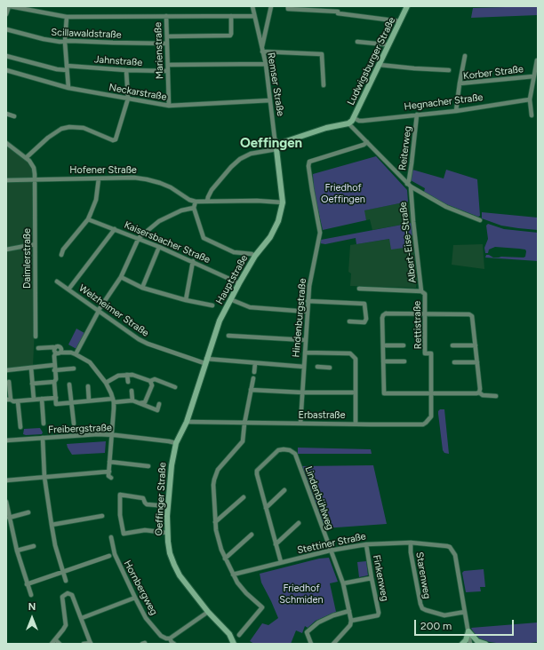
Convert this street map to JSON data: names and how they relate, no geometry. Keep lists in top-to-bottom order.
{
  "streets": {
    "street": [
      "Scillawaldstraße",
      "Marienstraße",
      "Jahnstraße",
      "Ludwigsburger Straße",
      "Korber Straße",
      "Remser Straße",
      "Neckarstraße",
      "Hegnacher Straße",
      "Reiterweg",
      "Hofener Straße",
      "Kaisersbacher Straße",
      "Albert-Eise-Straße",
      "Daimlerstraße",
      "Hauptstraße",
      "Welzheimer Straße",
      "Hindenburgstraße",
      "Rettistraße",
      "Erbastraße",
      "Freibergstraße",
      "Lindenbühlweg",
      "Oeffinger Straße",
      "Stettiner Straße",
      "Starenweg",
      "Finkenweg",
      "Hornbergweg"
    ]
  },
  "crossings": [
    ["Scillawaldstraße", "Marienstraße"],
    ["Marienstraße", "Jahnstraße"],
    ["Marienstraße", "Neckarstraße"],
    ["Ludwigsburger Straße", "Hegnacher Straße"],
    ["Korber Straße", "Hegnacher Straße"],
    ["Remser Straße", "Neckarstraße"],
    ["Remser Straße", "Hauptstraße"],
    ["Hegnacher Straße", "Reiterweg"],
    ["Reiterweg", "Albert-Eise-Straße"],
    ["Hofener Straße", "Daimlerstraße"],
    ["Kaisersbacher Straße", "Hauptstraße"],
    ["Albert-Eise-Straße", "Rettistraße"],
    ["Hauptstraße", "Welzheimer Straße"],
    ["Hauptstraße", "Erbastraße"],
    ["Hauptstraße", "Oeffinger Straße"],
    ["Welzheimer Straße", "Hindenburgstraße"],
    ["Hindenburgstraße", "Erbastraße"],
    ["Rettistraße", "Erbastraße"],
    ["Erbastraße", "Oeffinger Straße"],
    ["Freibergstraße", "Oeffinger Straße"],
    ["Lindenbühlweg", "Stettiner Straße"],
    ["Lindenbühlweg", "Finkenweg"],
    ["Stettiner Straße", "Starenweg"],
    ["Stettiner Straße", "Finkenweg"]
  ],
  "districts": ["Oeffingen"],
  "parks": ["Friedhof Oeffingen", "Friedhof Schmiden"],
  "scale_bar": "200 m",
  "north": "top"
}
